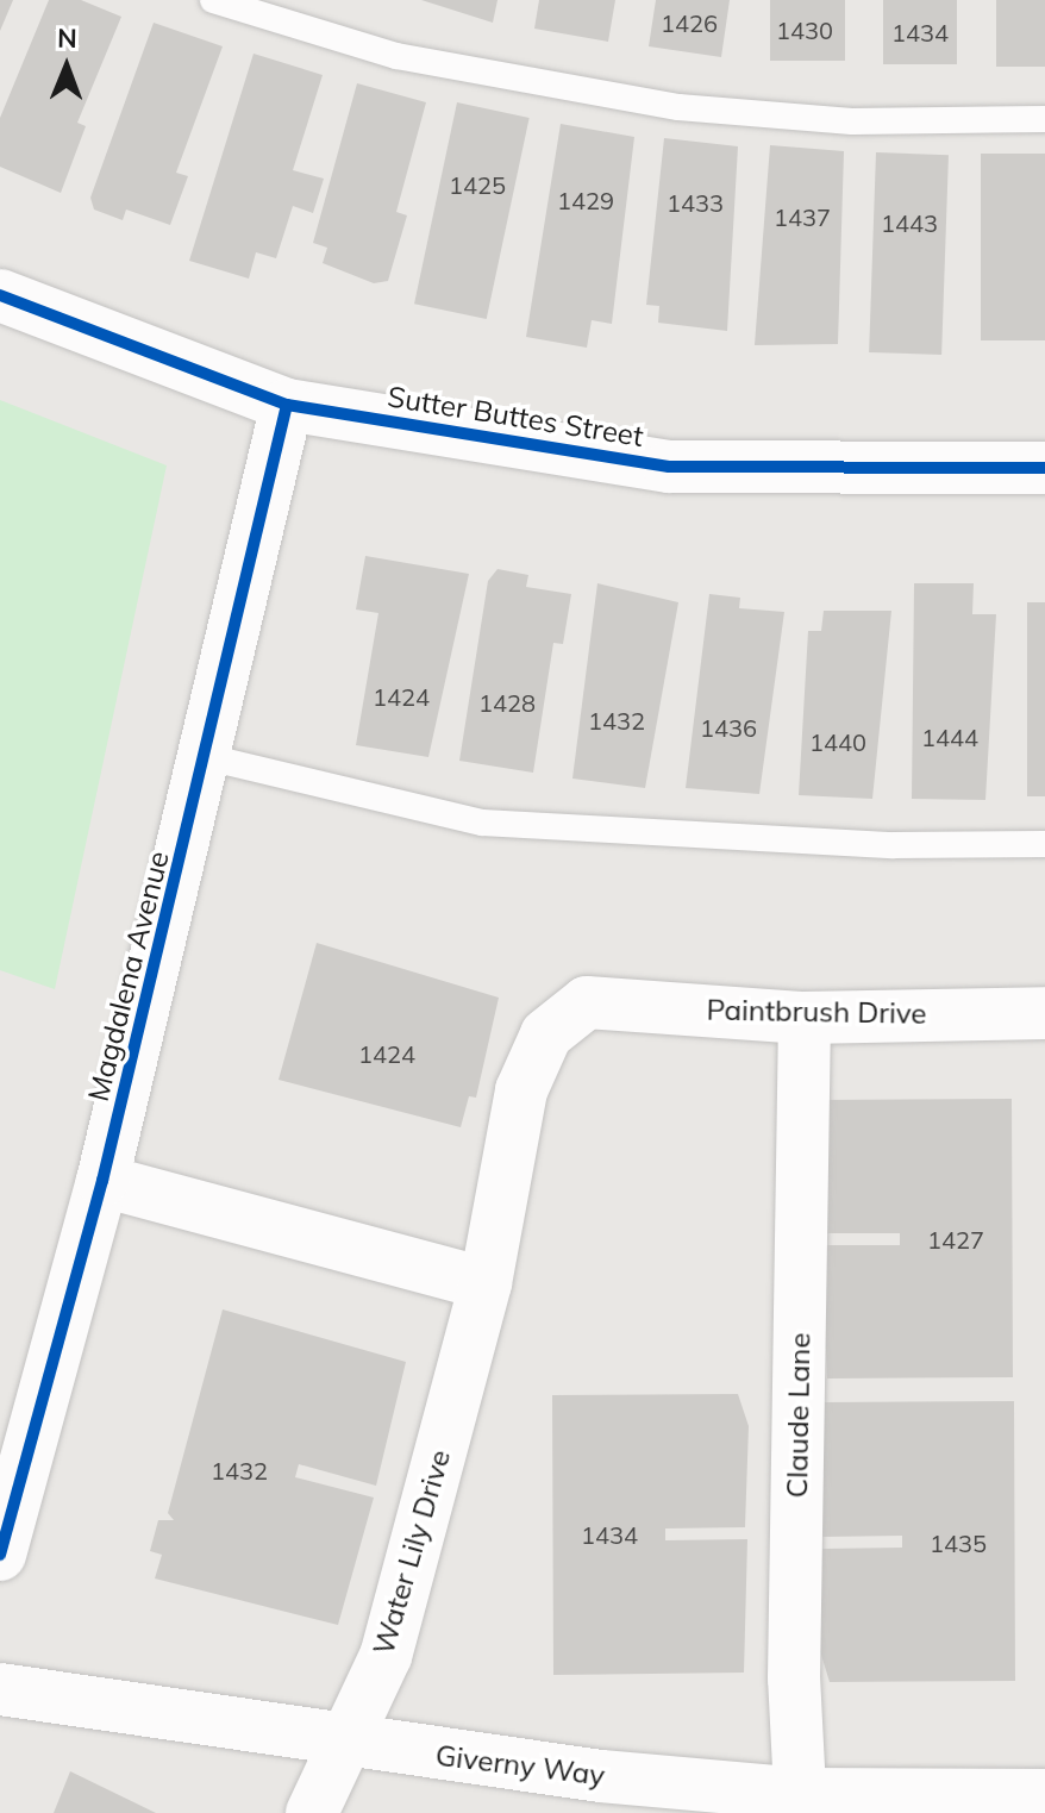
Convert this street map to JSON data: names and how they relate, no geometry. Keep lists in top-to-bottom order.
{
  "streets": {
    "street": [
      "Sutter Buttes Street",
      "Magdalena Avenue",
      "Paintbrush Drive",
      "Claude Lane",
      "Water Lily Drive",
      "Giverny Way"
    ]
  },
  "crossings": [
    ["Sutter Buttes Street", "Magdalena Avenue"],
    ["Paintbrush Drive", "Claude Lane"],
    ["Paintbrush Drive", "Water Lily Drive"],
    ["Claude Lane", "Giverny Way"],
    ["Water Lily Drive", "Giverny Way"]
  ],
  "house_numbers": [
    "1426",
    "1430",
    "1434",
    "1425",
    "1429",
    "1433",
    "1437",
    "1443",
    "1424",
    "1428",
    "1432",
    "1436",
    "1444",
    "1440",
    "1424",
    "1427",
    "1432",
    "1434",
    "1435"
  ],
  "north": "top"
}
